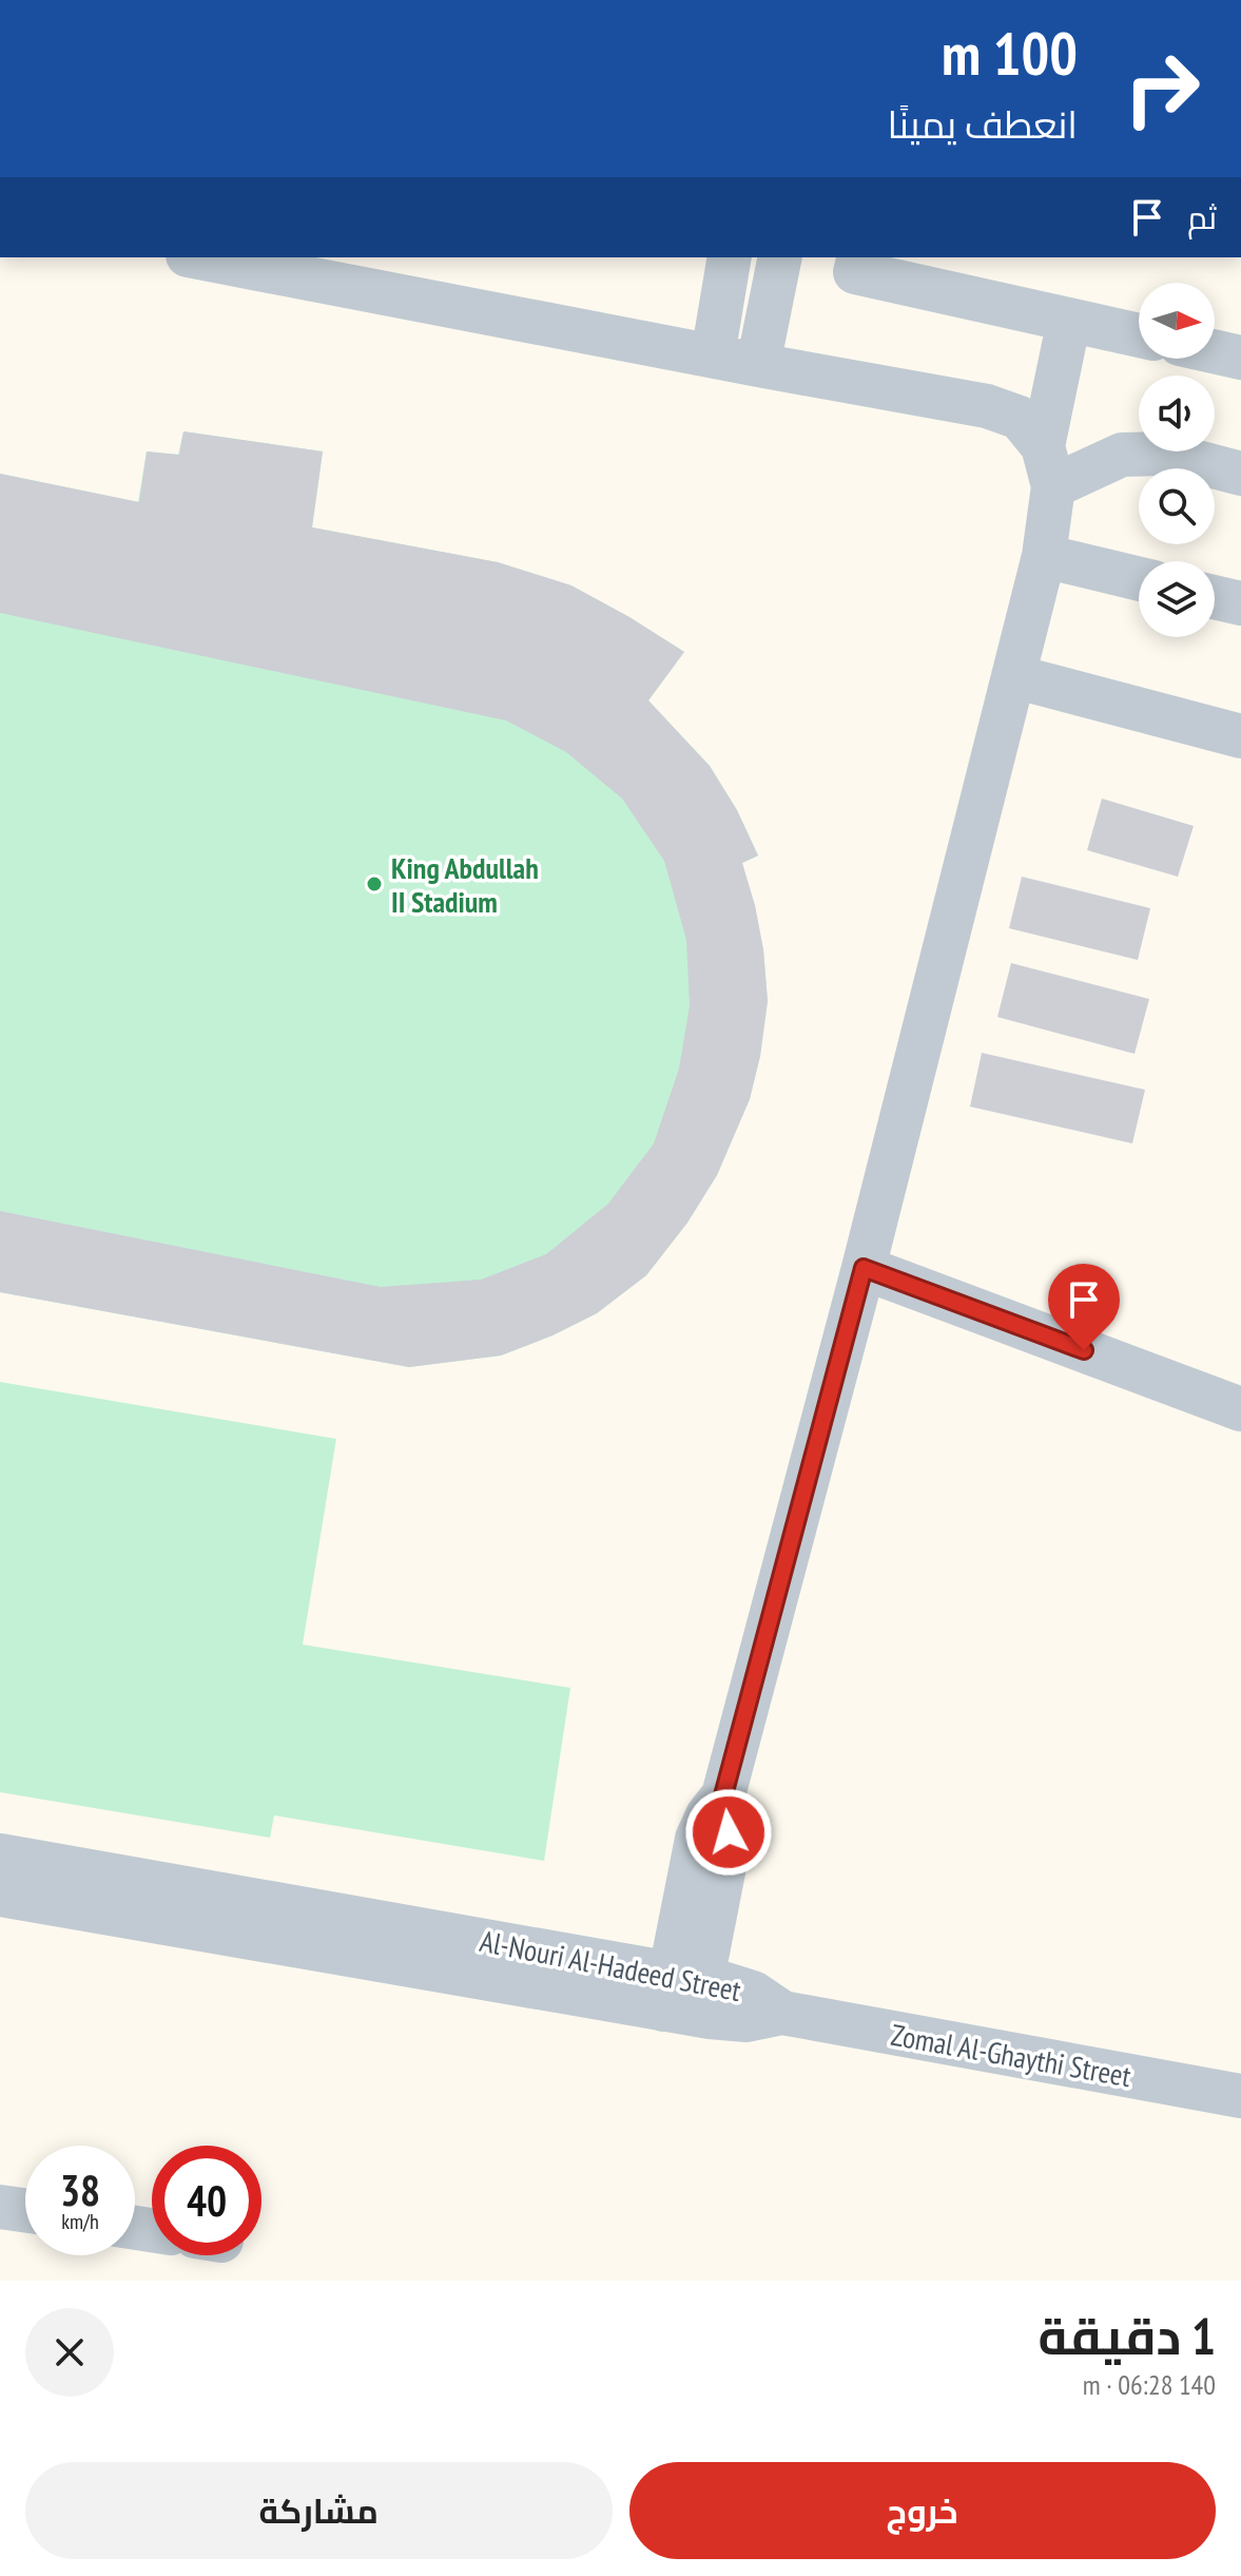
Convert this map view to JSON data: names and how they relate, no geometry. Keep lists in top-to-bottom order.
{
  "streets": {
    "street": ["Al-Nouri Al-Hadeed Street", "Zomal Al-Ghaythi Street"]
  },
  "crossings": [
    ["Al-Nouri Al-Hadeed Street", "Zomal Al-Ghaythi Street"]
  ],
  "places": ["King Abdullah II Stadium"],
  "north": "right",
  "page": {
    "turn": ["100 m", "انعطف يمينًا"],
    "then": "ثم",
    "speed": "38 km/h",
    "limit": "40",
    "heading": ["1 دقيقة", "140 m · 06:28"],
    "buttons": ["خروج", "مشاركة"]
  }
}
